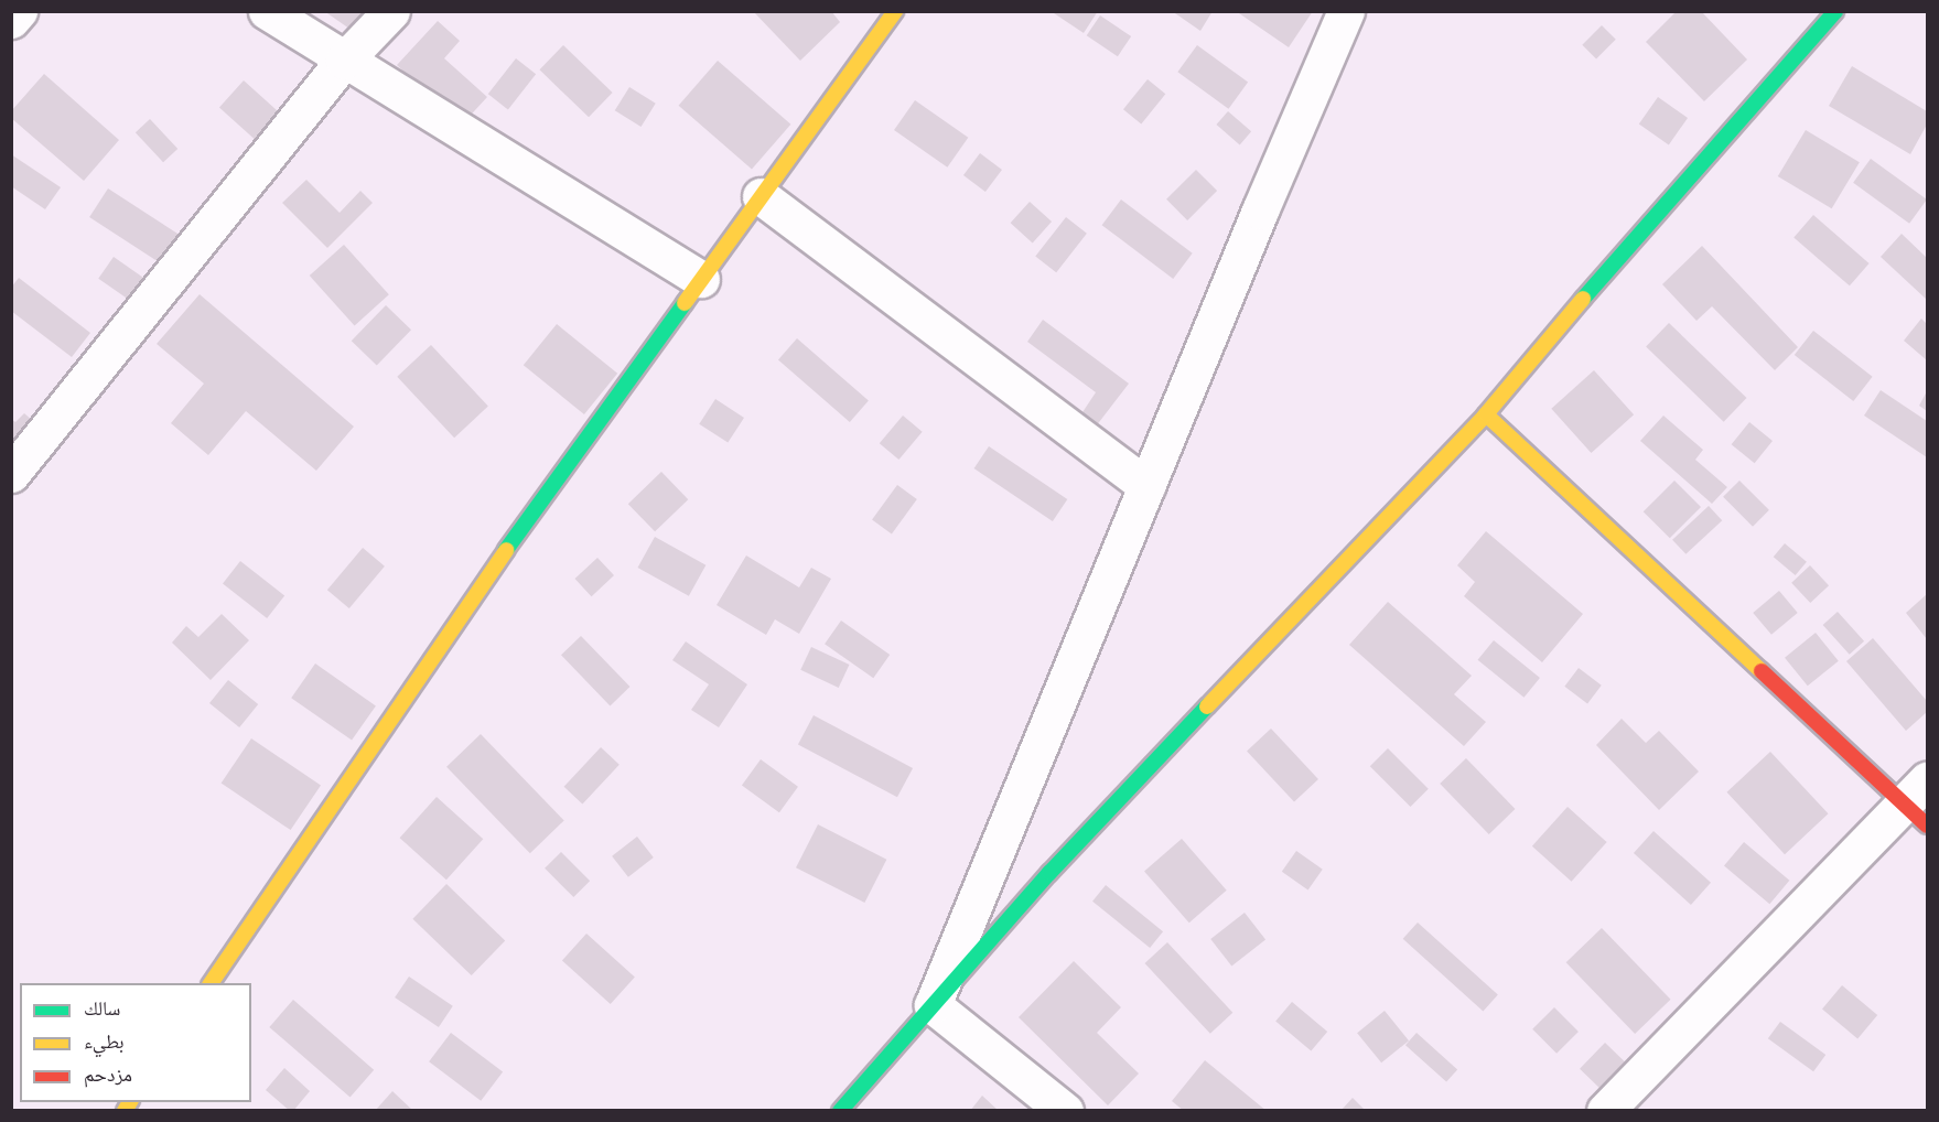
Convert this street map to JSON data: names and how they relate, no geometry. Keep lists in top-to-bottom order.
{
  "legend": ["سالك", "بطيء", "مزدحم"]
}
